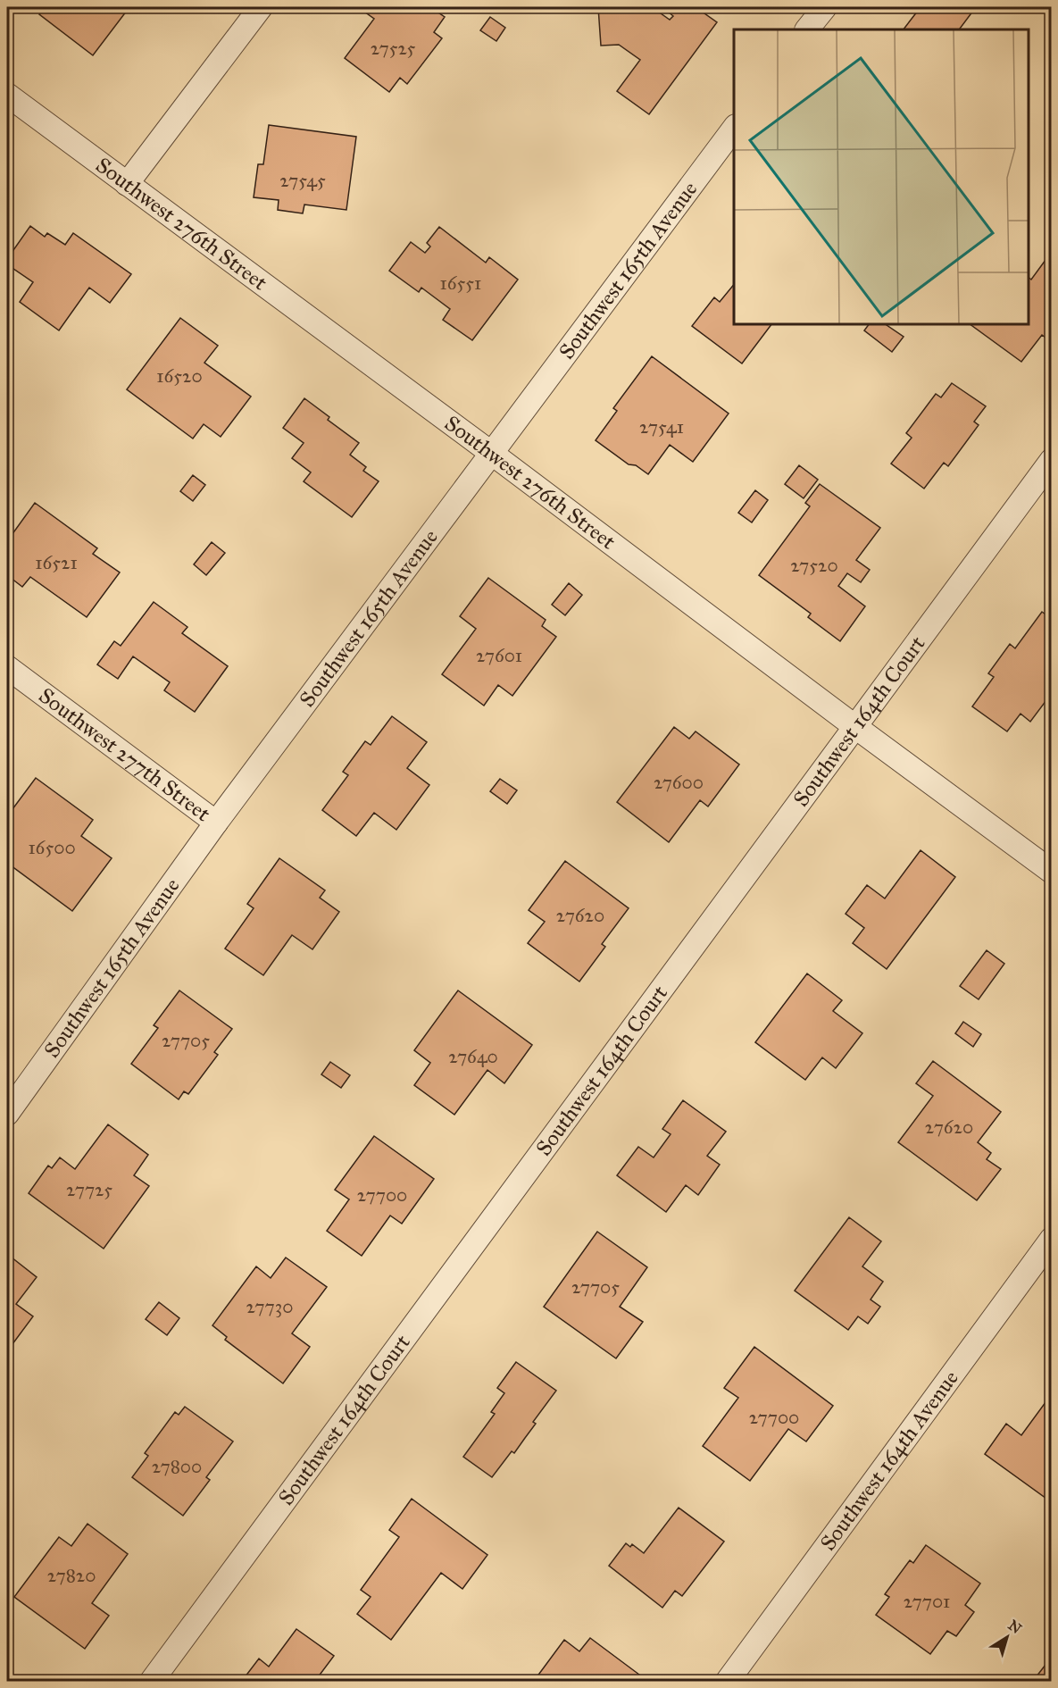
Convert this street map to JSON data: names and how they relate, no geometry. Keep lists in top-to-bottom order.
{
  "streets": {
    "street": [
      "Southwest 276th Street",
      "Southwest 165th Avenue",
      "Southwest 164th Court",
      "Southwest 277th Street",
      "Southwest 164th Avenue"
    ]
  },
  "crossings": [
    ["Southwest 276th Street", "Southwest 165th Avenue"],
    ["Southwest 276th Street", "Southwest 164th Court"],
    ["Southwest 165th Avenue", "Southwest 277th Street"]
  ],
  "house_numbers": [
    "27525",
    "27545",
    "16551",
    "16520",
    "27541",
    "16521",
    "27520",
    "27601",
    "27600",
    "16500",
    "27620",
    "27705",
    "27640",
    "27620",
    "27725",
    "27700",
    "27705",
    "27730",
    "27700",
    "27800",
    "27820",
    "27701"
  ],
  "north": "top right"
}
